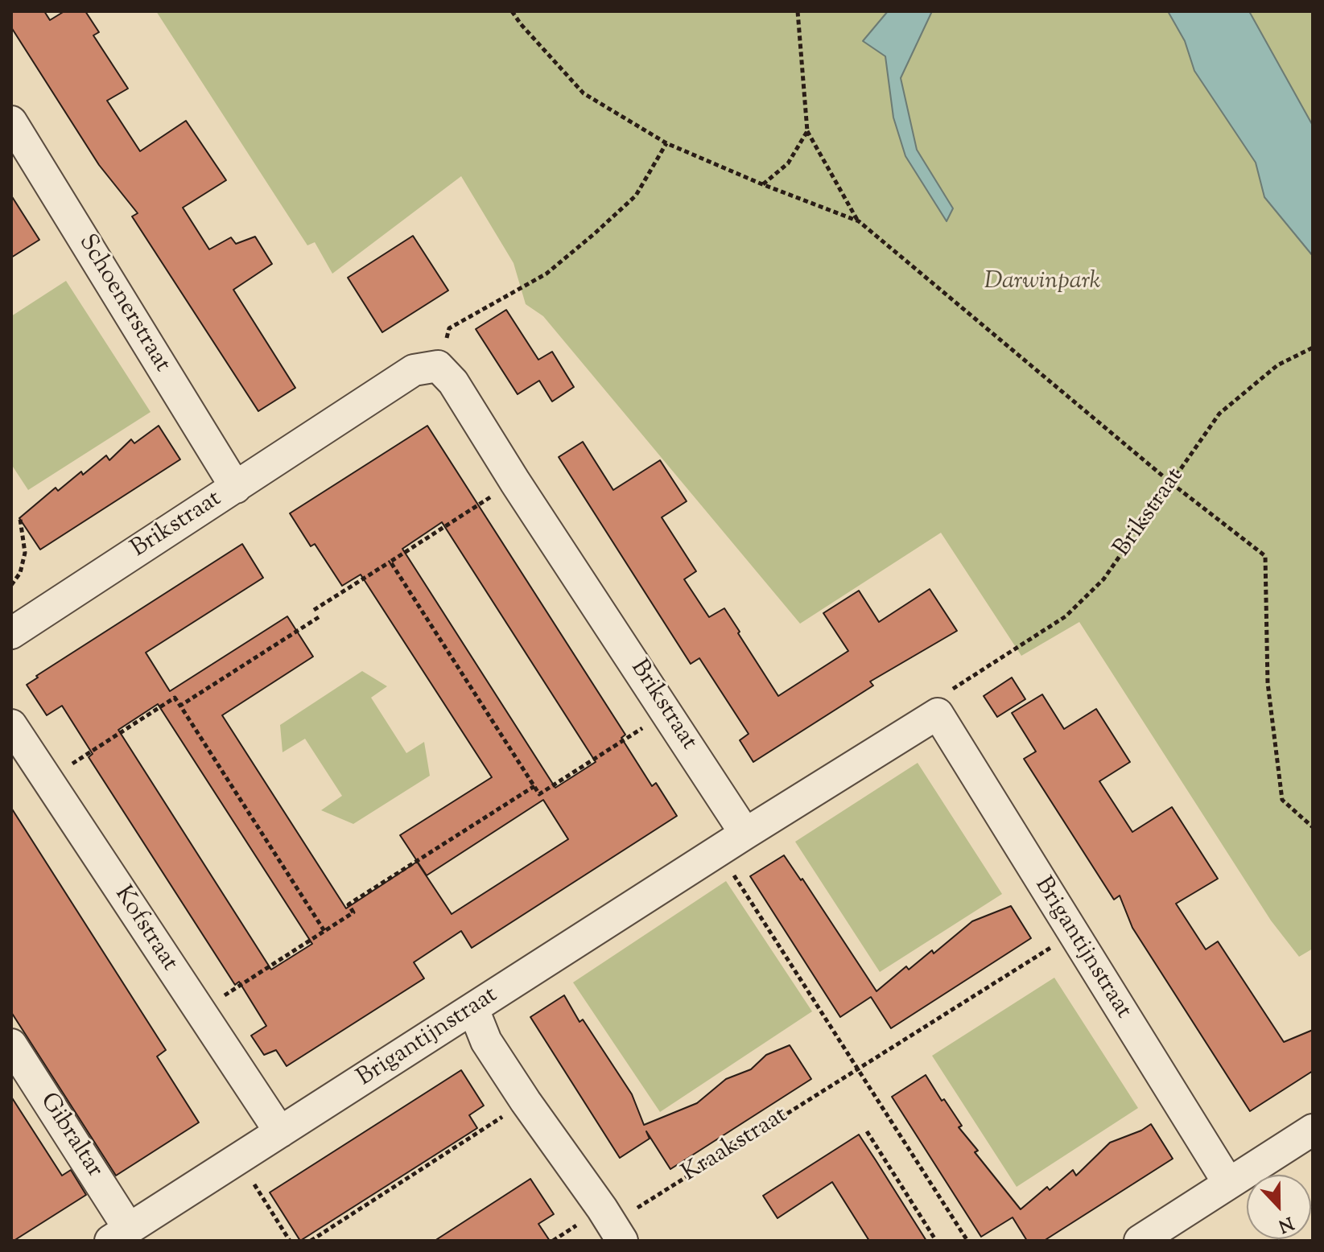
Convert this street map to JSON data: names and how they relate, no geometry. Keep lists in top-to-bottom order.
{
  "streets": {
    "street": [
      "Schoenerstraat",
      "Brikstraat",
      "Kofstraat",
      "Brigantijnstraat",
      "Gibraltar"
    ],
    "path": ["Kraakstraat"]
  },
  "crossings": [
    ["Schoenerstraat", "Brikstraat"],
    ["Brikstraat", "Brigantijnstraat"],
    ["Kofstraat", "Brigantijnstraat"],
    ["Brigantijnstraat", "Gibraltar"],
    ["Brigantijnstraat", "Kraakstraat"]
  ],
  "parks": ["Darwinpark"],
  "north": "bottom"
}
